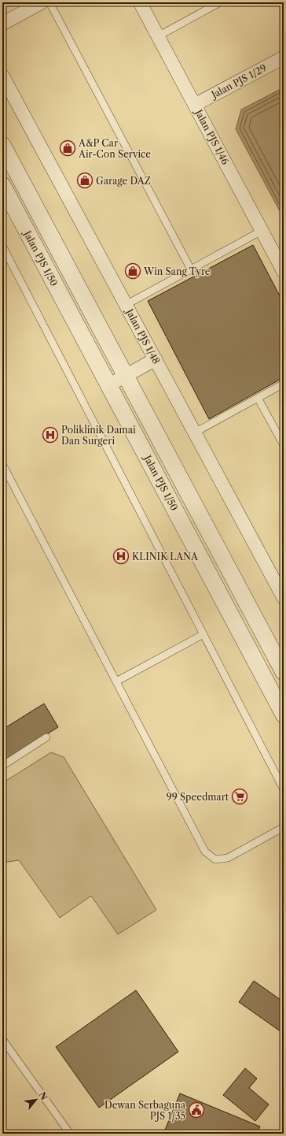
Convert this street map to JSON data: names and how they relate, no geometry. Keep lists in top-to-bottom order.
{
  "streets": {
    "street": [
      "Jalan PJS 1/29",
      "Jalan PJS 1/46",
      "Jalan PJS 1/50",
      "Jalan PJS 1/48"
    ]
  },
  "crossings": [
    ["Jalan PJS 1/29", "Jalan PJS 1/46"]
  ],
  "places": {
    "shop": ["A&P Car Air-Con Service", "Garage DAZ", "Win Sang Tyre"],
    "hospital": ["Poliklinik Damai Dan Surgeri", "KLINIK LANA"],
    "supermarket": ["99 Speedmart"],
    "public building": ["Dewan Serbaguna PJS 1/35"]
  },
  "north": "top right"
}
